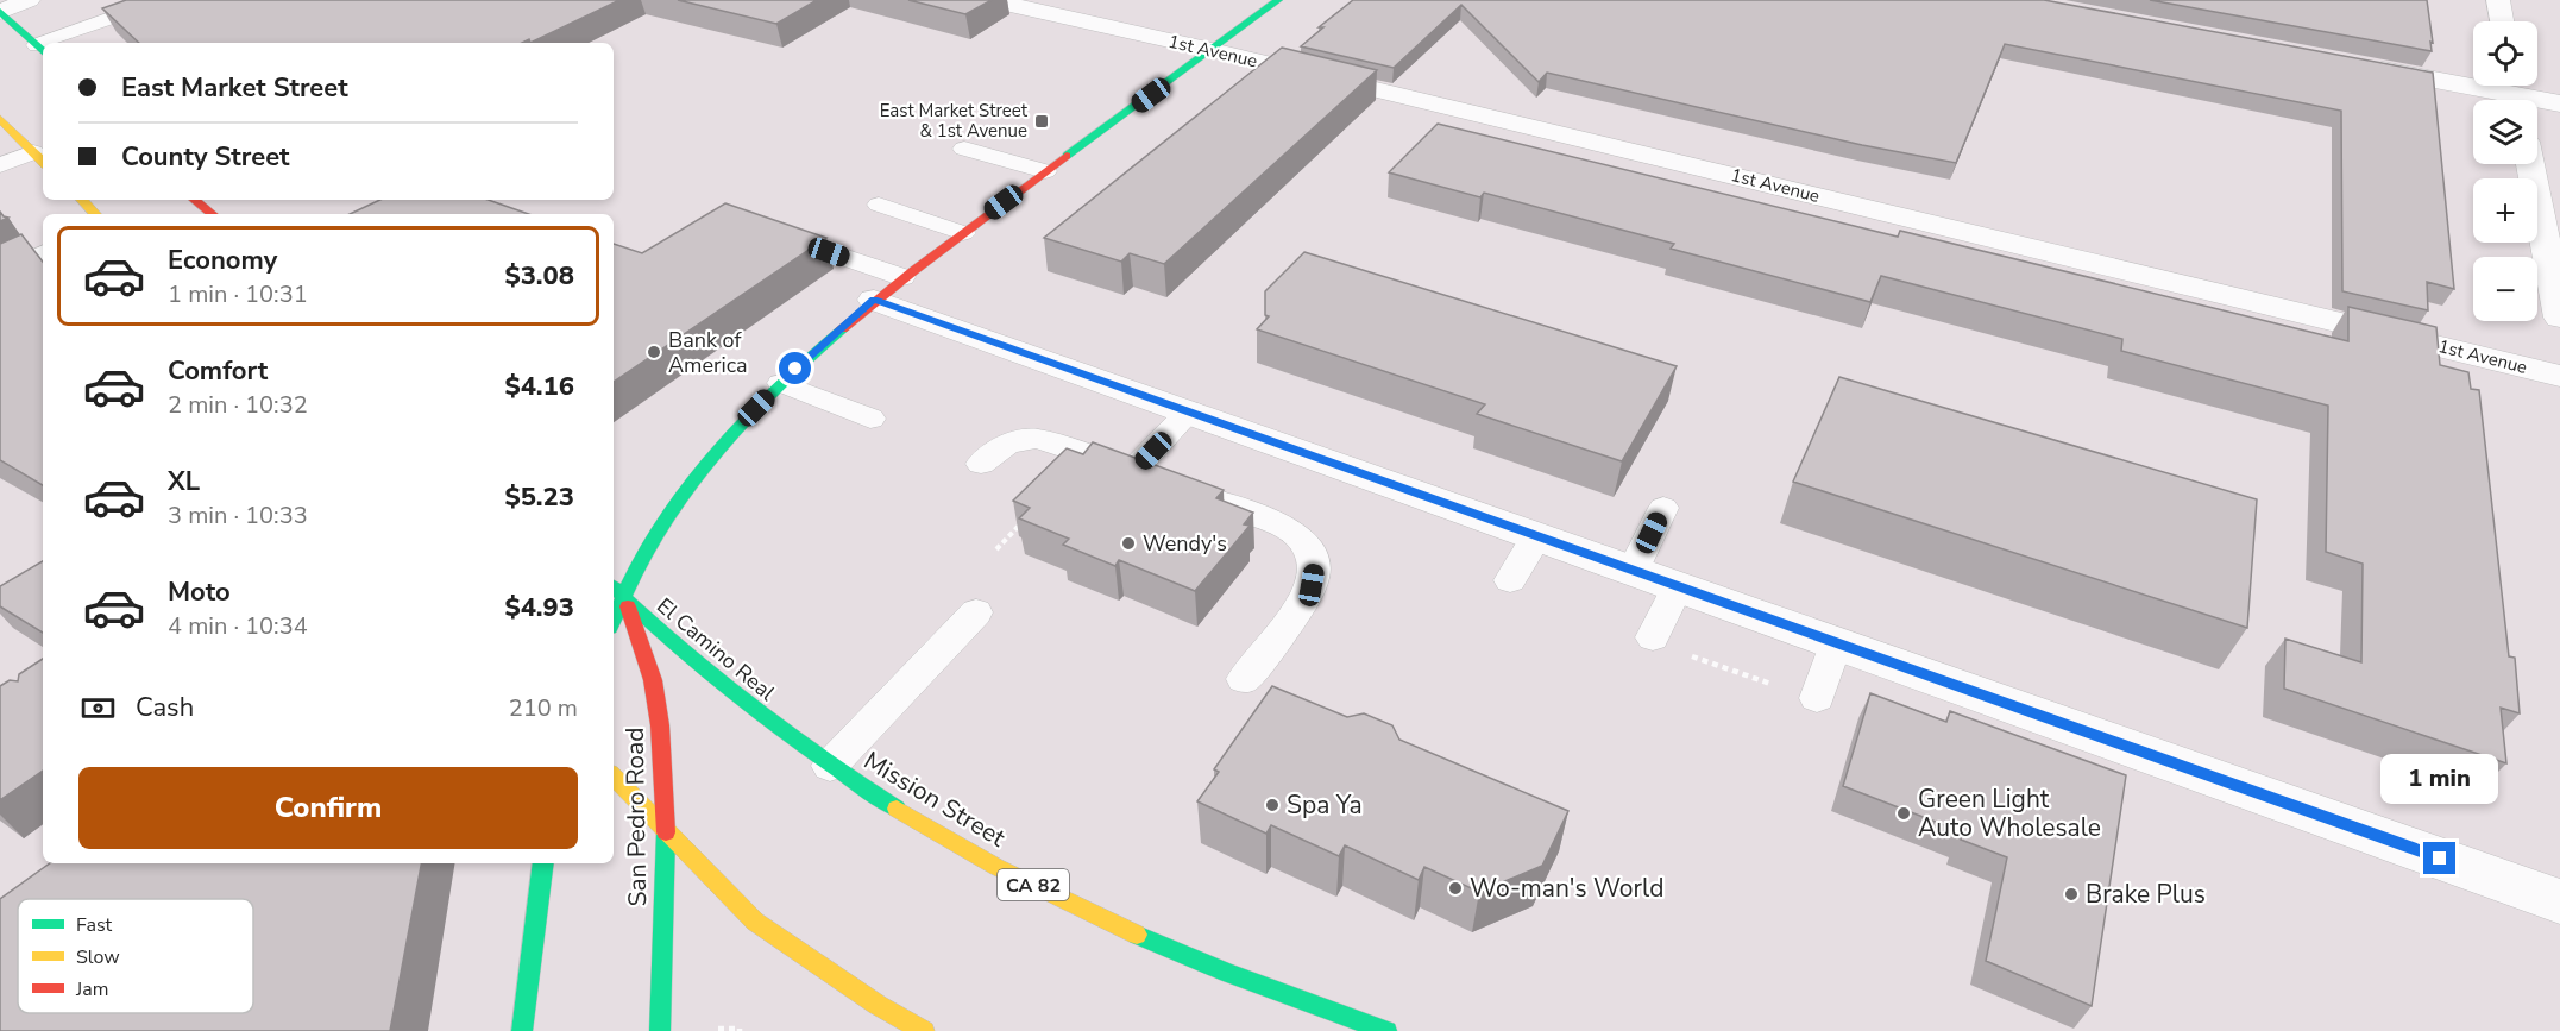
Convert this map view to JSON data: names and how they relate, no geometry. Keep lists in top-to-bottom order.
{
  "streets": {
    "main road": [
      "El Camino Real",
      "Mission Street",
      "San Pedro Road",
      "CA 82"
    ],
    "street": ["1st Avenue"]
  },
  "crossings": [
    ["El Camino Real", "Mission Street"],
    ["El Camino Real", "San Pedro Road"],
    ["El Camino Real", "CA 82"],
    ["San Pedro Road", "CA 82"]
  ],
  "places": {
    "transit": ["East Market Street & 1st Avenue"],
    "other": [
      "Bank of America",
      "Wendy's",
      "Spa Ya",
      "Green Light Auto Wholesale",
      "Wo-man's World",
      "Brake Plus"
    ]
  },
  "legend": ["Fast", "Slow", "Jam"],
  "page": {
    "map_buttons": ["+", "−"],
    "banner": ["East Market Street", "County Street"],
    "list": [
      {
        "name": "Economy",
        "note": "1 min · 10:31",
        "value": "$3.08"
      },
      {
        "name": "Comfort",
        "note": "2 min · 10:32",
        "value": "$4.16"
      },
      {
        "name": "XL",
        "note": "3 min · 10:33",
        "value": "$5.23"
      },
      {
        "name": "Moto",
        "note": "4 min · 10:34",
        "value": "$4.93"
      }
    ],
    "pay": ["Cash", "210 m"],
    "buttons": "Confirm",
    "bubble": "1 min"
  }
}
